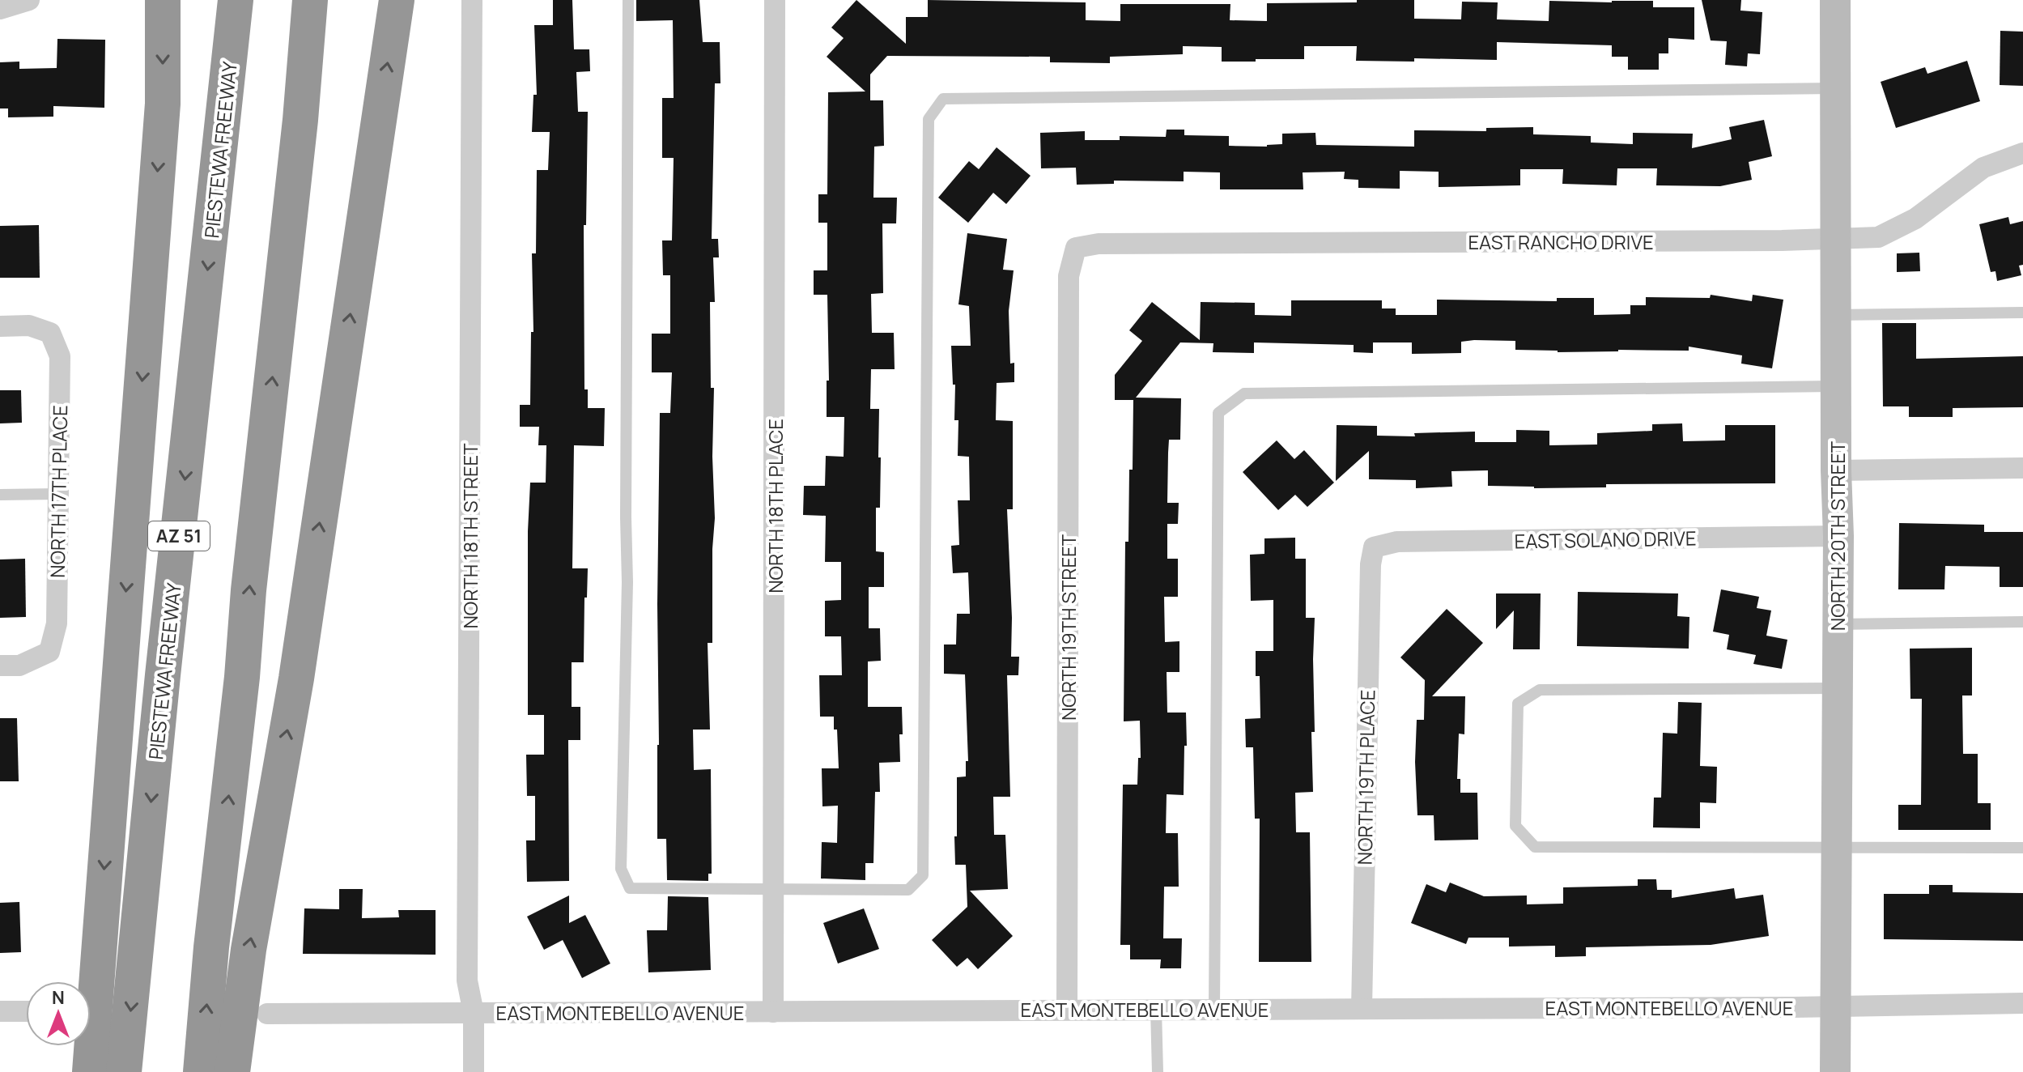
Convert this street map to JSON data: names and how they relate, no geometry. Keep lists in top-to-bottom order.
{
  "streets": {
    "highway": ["PIESTEWA FREEWAY", "AZ 51"],
    "street": [
      "EAST RANCHO DRIVE",
      "NORTH 17TH PLACE",
      "NORTH 18TH PLACE",
      "NORTH 18TH STREET",
      "NORTH 20TH STREET",
      "EAST SOLANO DRIVE",
      "NORTH 19TH STREET",
      "NORTH 19TH PLACE",
      "EAST MONTEBELLO AVENUE"
    ]
  },
  "crossings": [
    ["EAST RANCHO DRIVE", "NORTH 20TH STREET"],
    ["EAST RANCHO DRIVE", "NORTH 19TH STREET"],
    ["NORTH 18TH PLACE", "EAST MONTEBELLO AVENUE"],
    ["NORTH 18TH STREET", "EAST MONTEBELLO AVENUE"],
    ["NORTH 20TH STREET", "EAST SOLANO DRIVE"],
    ["NORTH 20TH STREET", "EAST MONTEBELLO AVENUE"],
    ["EAST SOLANO DRIVE", "NORTH 19TH PLACE"],
    ["NORTH 19TH STREET", "EAST MONTEBELLO AVENUE"],
    ["NORTH 19TH PLACE", "EAST MONTEBELLO AVENUE"]
  ],
  "north": "top"
}
